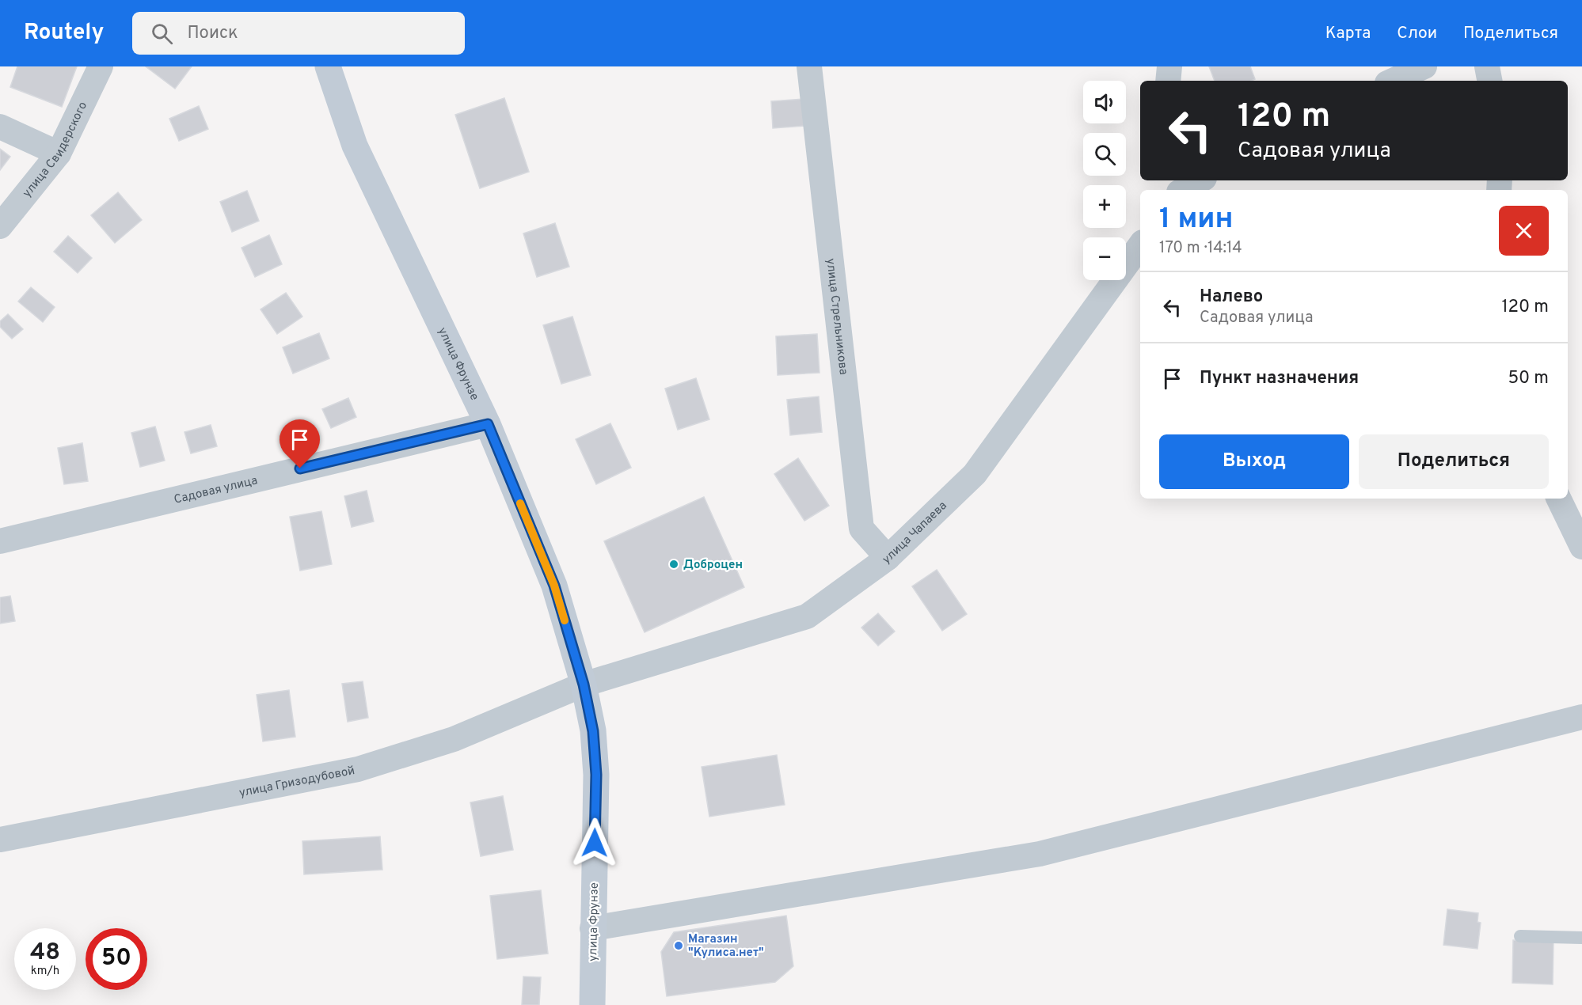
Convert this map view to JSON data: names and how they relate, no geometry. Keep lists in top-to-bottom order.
{
  "streets": {
    "main road": ["улица Фрунзе"],
    "street": [
      "улица Свидерского",
      "улица Стрельникова",
      "Садовая улица",
      "улица Чапаева",
      "улица Гризодубовой"
    ]
  },
  "crossings": [
    ["улица Стрельникова", "улица Чапаева"],
    ["улица Фрунзе", "Садовая улица"],
    ["улица Фрунзе", "улица Чапаева"],
    ["улица Фрунзе", "улица Гризодубовой"],
    ["улица Чапаева", "улица Гризодубовой"]
  ],
  "places": ["Доброцен", "Магазин \"Кулиса.нет\""],
  "page": {
    "header": "Routely",
    "search": "Поиск",
    "nav": ["Карта", "Слои", "Поделиться"],
    "map_buttons": ["+", "−"],
    "turn": ["120 m", "Садовая улица"],
    "heading": ["1 мин", "170 m · 14:14"],
    "list": [
      {
        "name": "Налево",
        "note": "Садовая улица",
        "value": "120 m"
      },
      {
        "name": "Пункт назначения",
        "value": "50 m"
      }
    ],
    "buttons": ["Выход", "Поделиться"],
    "speed": "48 km/h",
    "limit": "50"
  }
}
